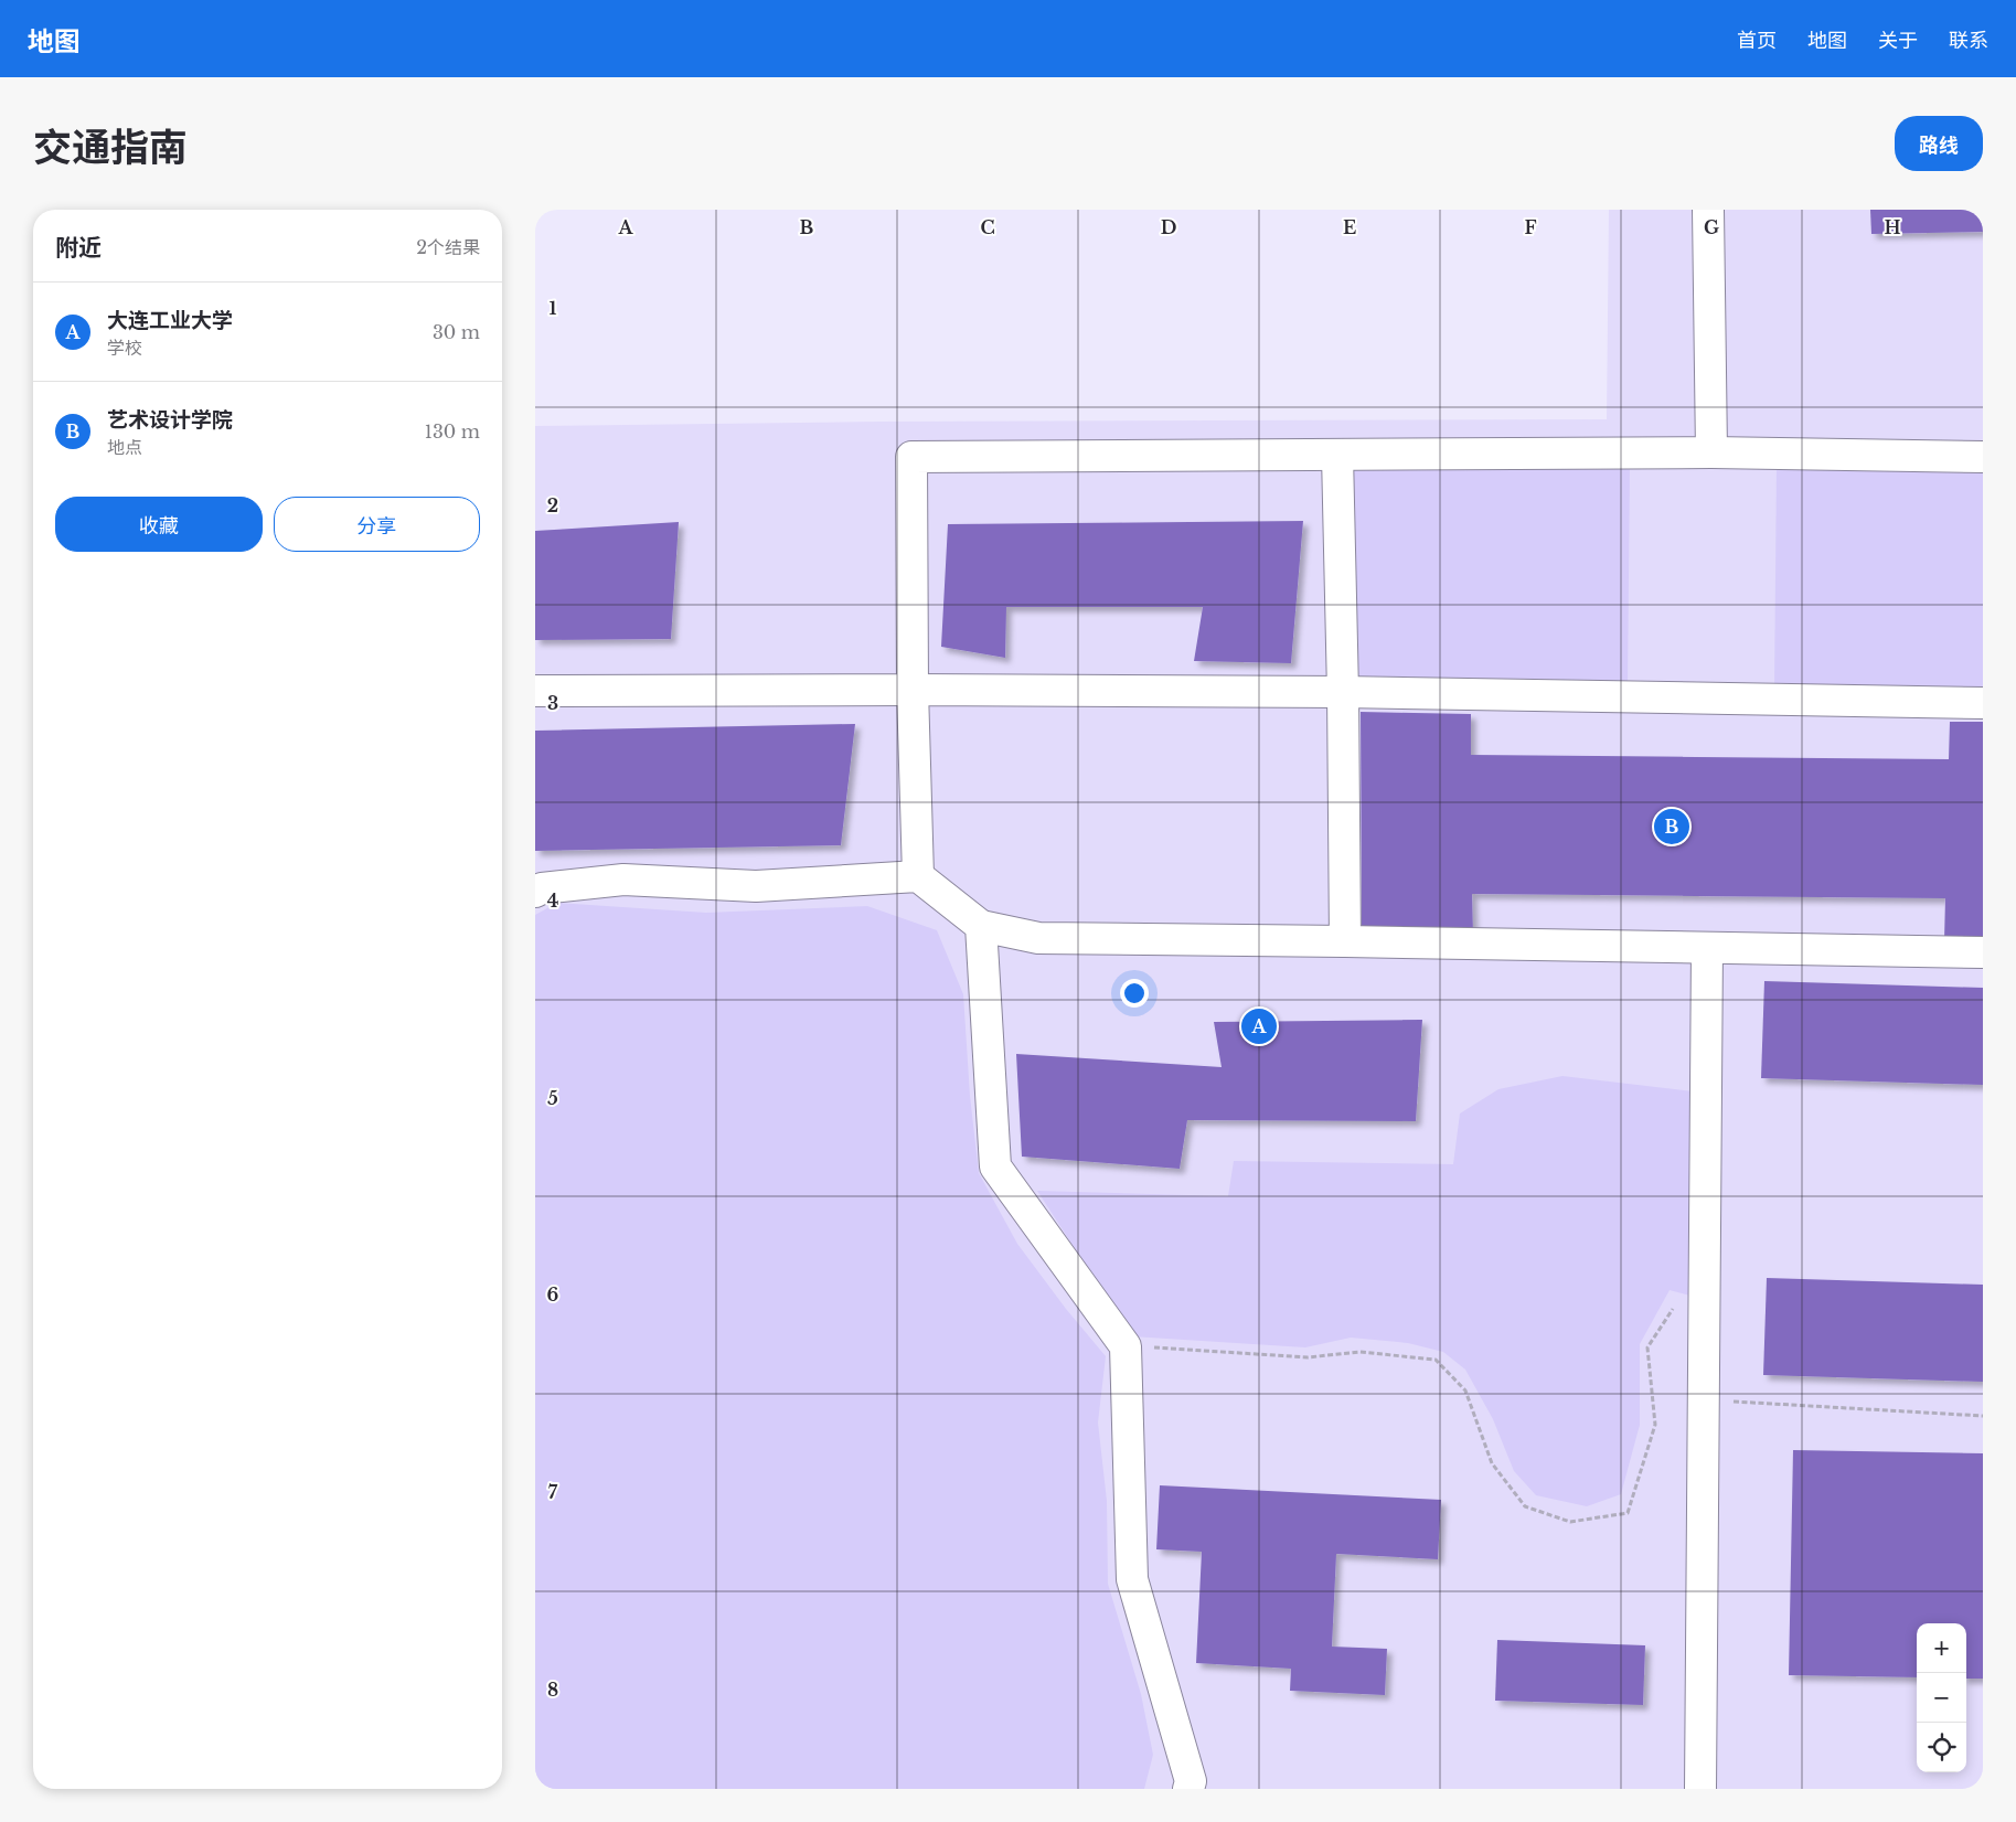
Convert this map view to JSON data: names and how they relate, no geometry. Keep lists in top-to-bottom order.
{
  "page": {
    "header": "地图",
    "nav": [
      "首页",
      "地图",
      "关于",
      "联系"
    ],
    "title": "交通指南",
    "buttons": [
      "路线",
      ["收藏", "分享"]
    ],
    "heading": ["附近", "2个结果"],
    "list": [
      {
        "mark": "A",
        "name": "大连工业大学",
        "note": "学校",
        "value": "30 m"
      },
      {
        "mark": "B",
        "name": "艺术设计学院",
        "note": "地点",
        "value": "130 m"
      }
    ],
    "pins": ["B", "A"],
    "map_buttons": ["+", "−"]
  },
  "grid": {
    "columns": [
      "A",
      "B",
      "C",
      "D",
      "E",
      "F",
      "G",
      "H"
    ],
    "rows": [
      "1",
      "2",
      "3",
      "4",
      "5",
      "6",
      "7",
      "8"
    ]
  }
}
